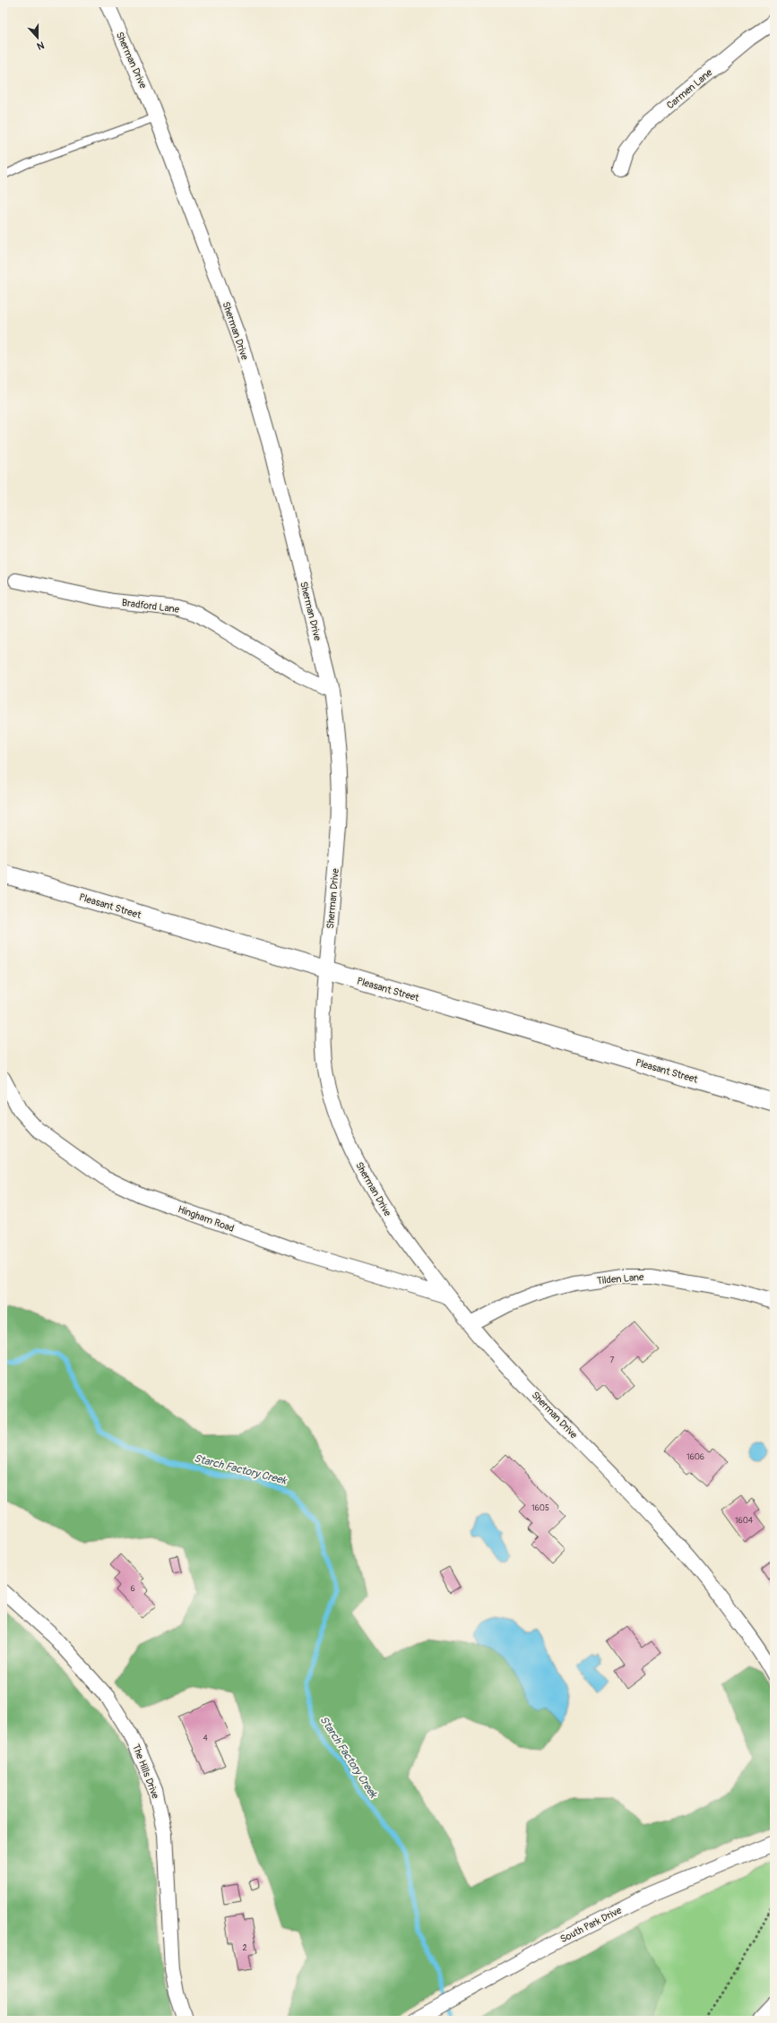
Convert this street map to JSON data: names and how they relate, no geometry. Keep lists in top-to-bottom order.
{
  "streets": {
    "street": [
      "Sherman Drive",
      "Carmen Lane",
      "Bradford Lane",
      "Pleasant Street",
      "Hingham Road",
      "Tilden Lane",
      "The Hills Drive",
      "South Park Drive"
    ]
  },
  "crossings": [
    ["Sherman Drive", "Bradford Lane"],
    ["Sherman Drive", "Pleasant Street"],
    ["Sherman Drive", "Hingham Road"],
    ["Sherman Drive", "Tilden Lane"]
  ],
  "water": ["Starch Factory Creek"],
  "house_numbers": [
    "7",
    "1606",
    "1605",
    "1604",
    "6",
    "4",
    "2"
  ],
  "north": "bottom"
}
